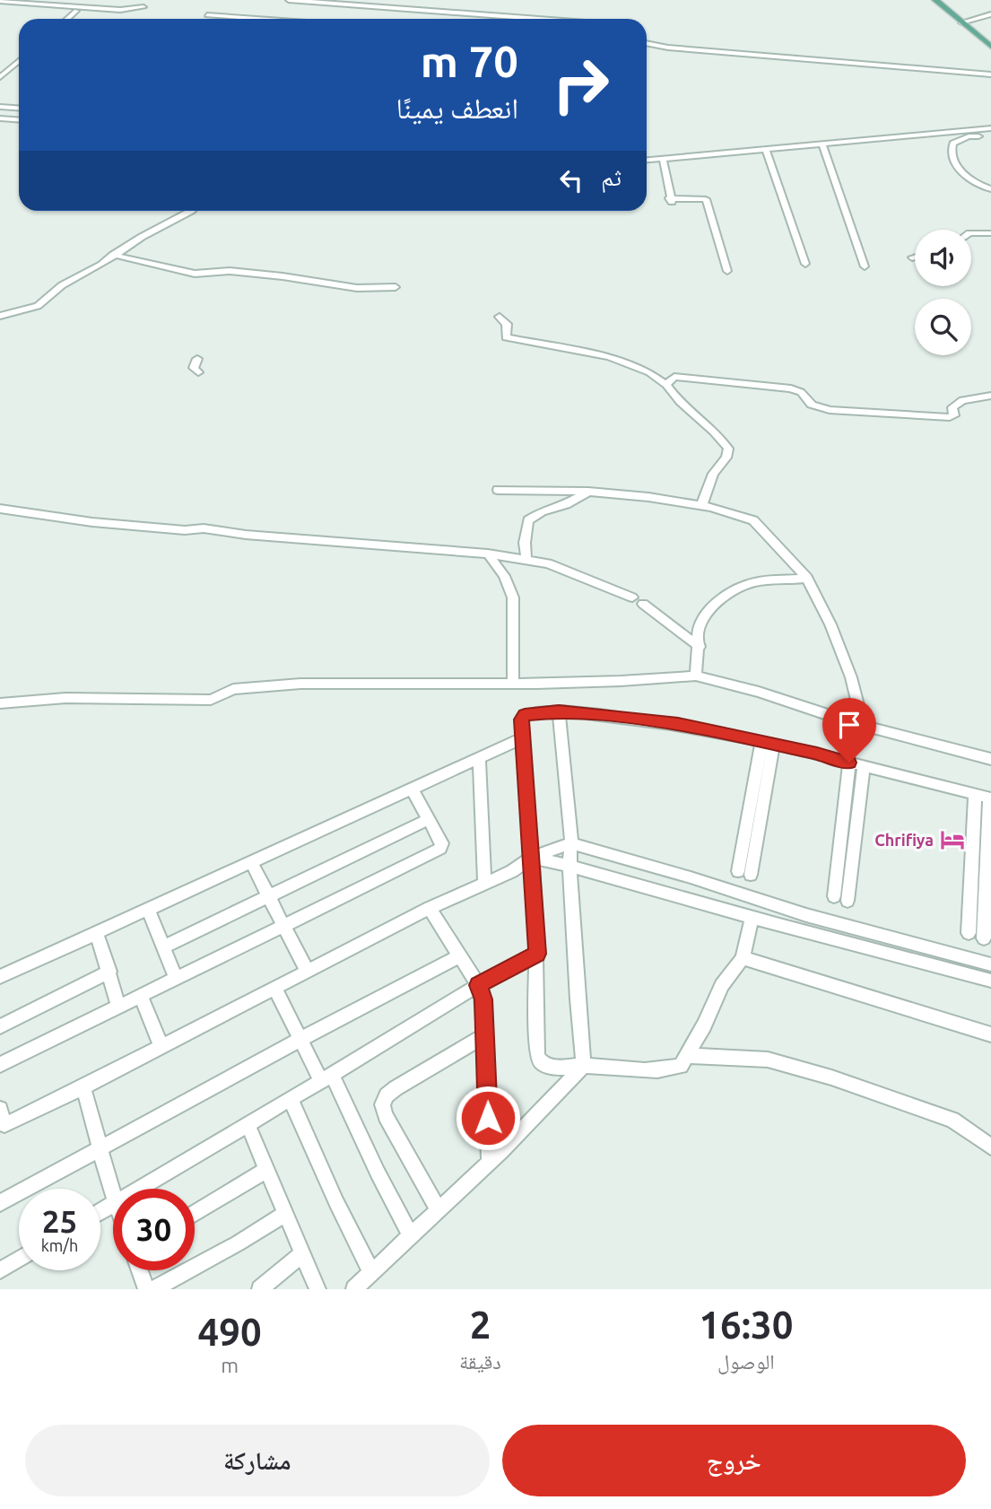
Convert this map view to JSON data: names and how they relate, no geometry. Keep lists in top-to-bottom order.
{
  "places": {
    "hotel": ["Chrifiya"]
  },
  "page": {
    "turn": ["70 m", "انعطف يمينًا"],
    "then": "ثم",
    "speed": "25 km/h",
    "limit": "30",
    "eta": [
      "16:30",
      "الوصول",
      "2",
      "دقيقة",
      "490",
      "m"
    ],
    "buttons": ["خروج", "مشاركة"]
  }
}
